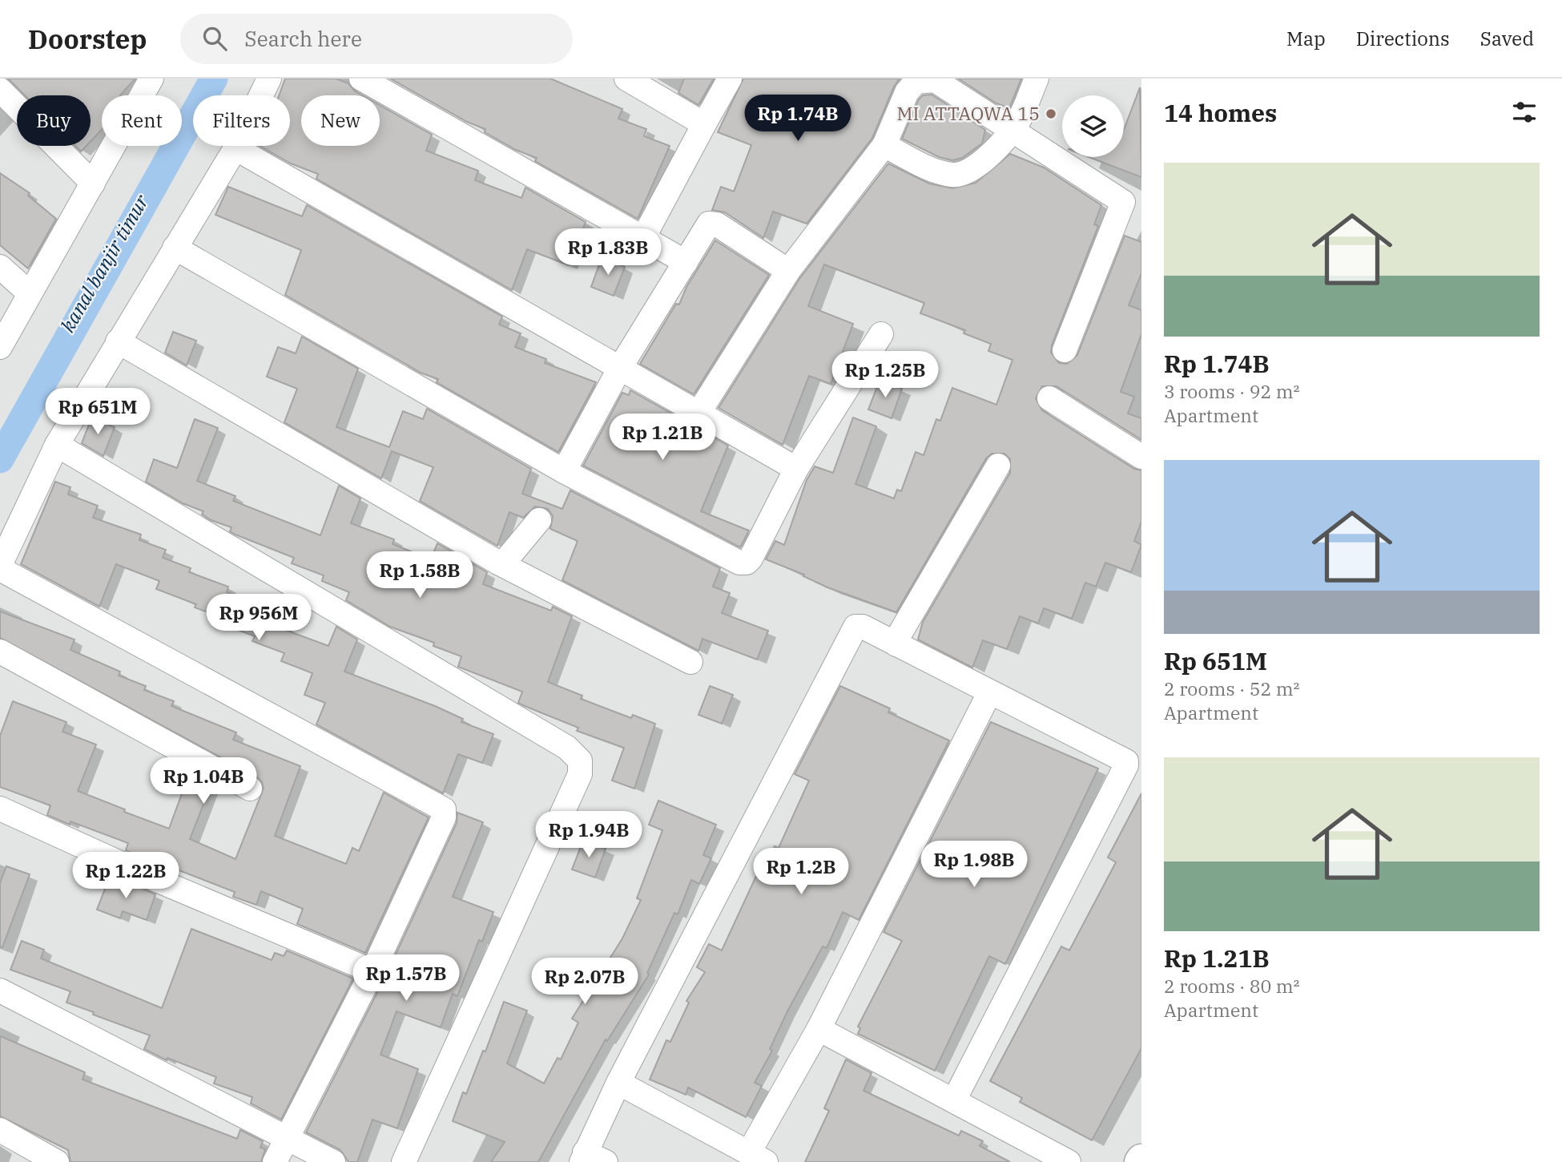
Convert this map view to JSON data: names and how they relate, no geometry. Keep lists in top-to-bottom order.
{
  "water": ["kanal banjir timur"],
  "places": ["MI ATTAQWA 15"],
  "page": {
    "header": "Doorstep",
    "search": "Search here",
    "nav": ["Map", "Directions", "Saved"],
    "heading": "14 homes",
    "price": [
      "Rp 1.74B",
      "Rp 1.83B",
      "Rp 1.25B",
      "Rp 651M",
      "Rp 1.21B",
      "Rp 1.58B",
      "Rp 956M",
      "Rp 1.04B",
      "Rp 1.94B",
      "Rp 1.98B",
      "Rp 1.2B",
      "Rp 1.22B",
      "Rp 1.57B",
      "Rp 2.07B"
    ],
    "chip": [
      "Buy",
      "Rent",
      "Filters",
      "New"
    ],
    "list": [
      {
        "name": "Rp 1.74B",
        "note": "3 rooms · 92 m² · Apartment"
      },
      {
        "name": "Rp 651M",
        "note": "2 rooms · 52 m² · Apartment"
      },
      {
        "name": "Rp 1.21B",
        "note": "2 rooms · 80 m² · Apartment"
      }
    ]
  }
}
